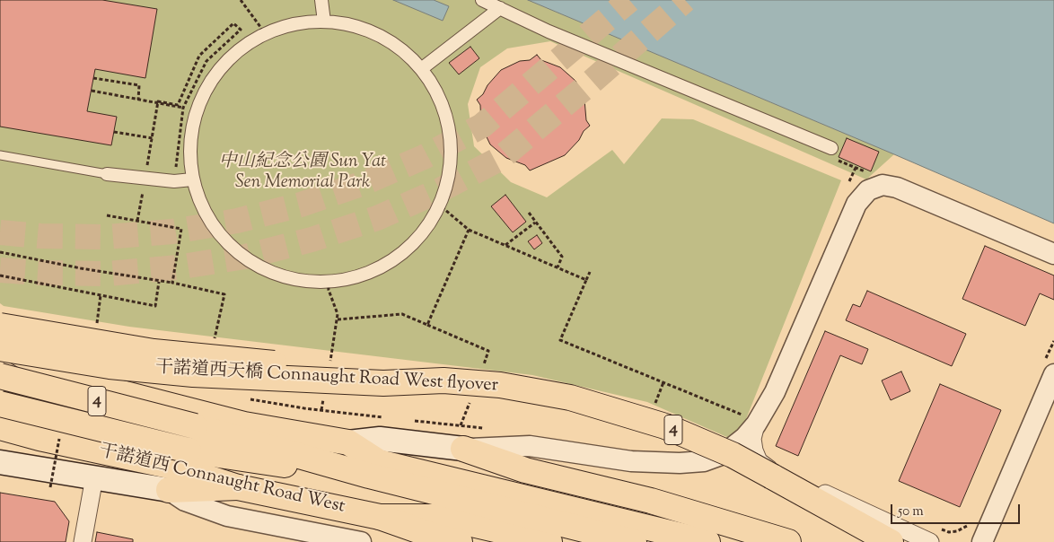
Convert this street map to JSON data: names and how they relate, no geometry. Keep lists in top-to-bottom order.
{
  "streets": {
    "main road": ["干諾道西天橋 Connaught Road West flyover", "4", "干諾道西 Connaught Road West"]
  },
  "parks": ["中山紀念公園 Sun Yat Sen Memorial Park"],
  "scale_bar": "50 m"
}
